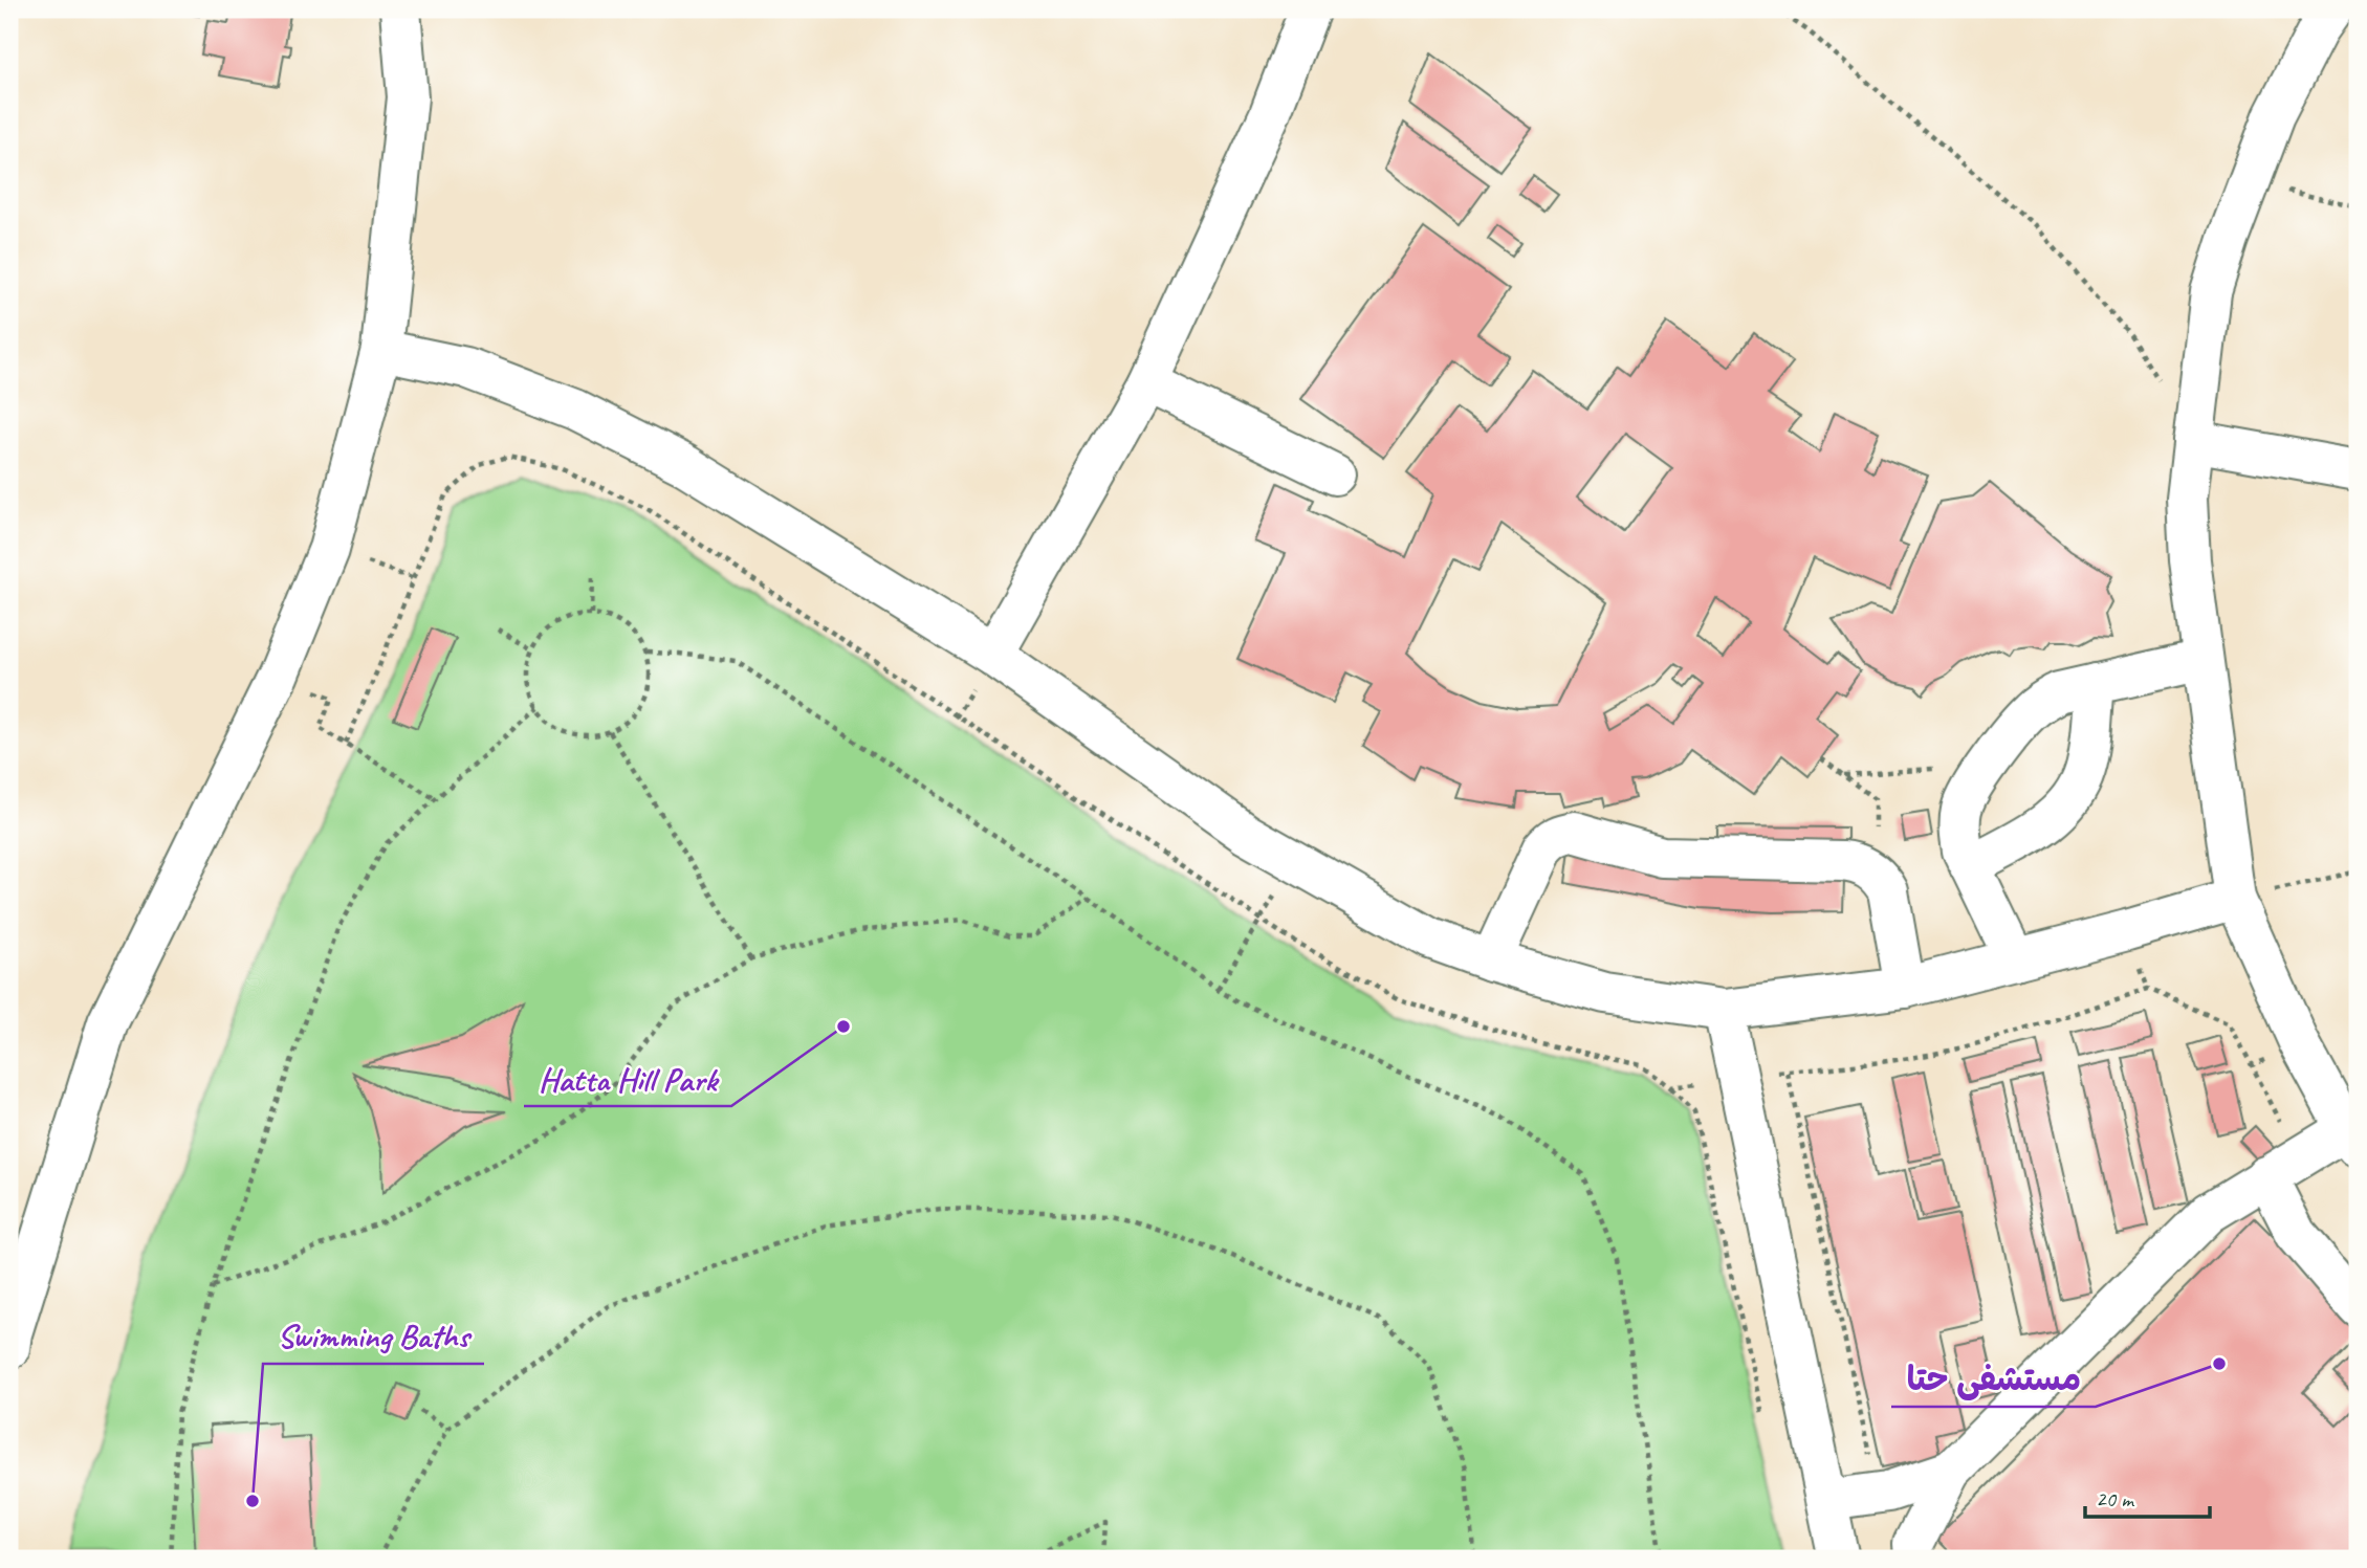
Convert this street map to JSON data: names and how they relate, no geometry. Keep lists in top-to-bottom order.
{
  "places": ["Hatta Hill Park", "مستشفى حتا", "Swimming Baths"],
  "scale_bar": "20 m"
}
